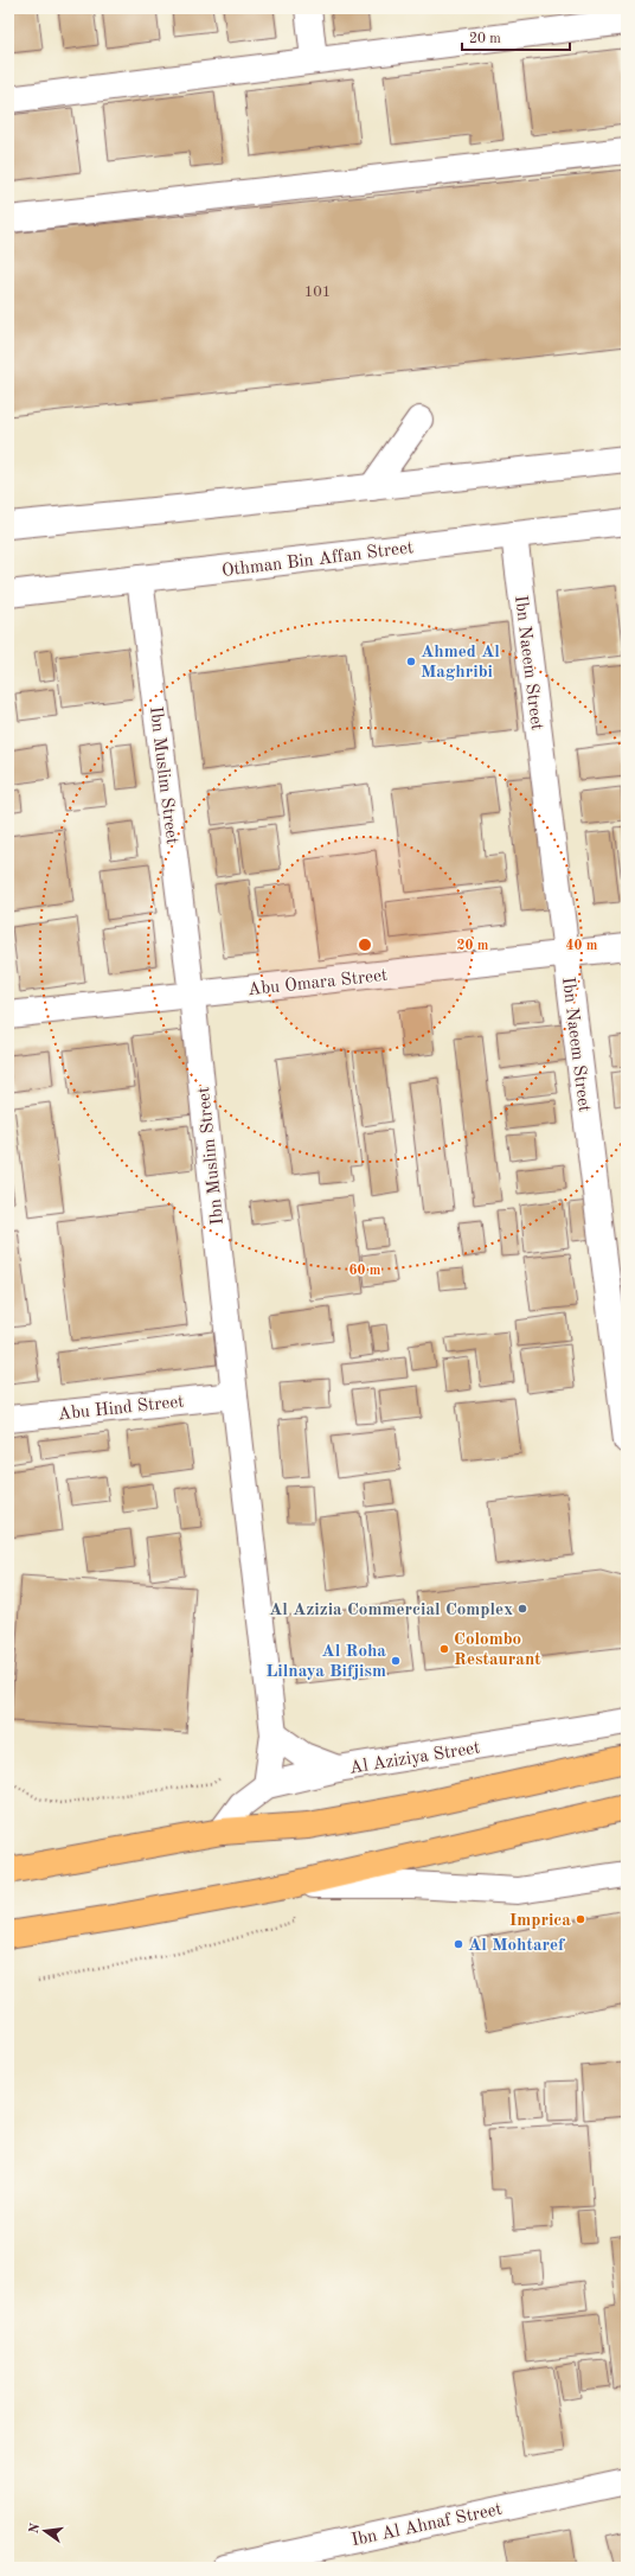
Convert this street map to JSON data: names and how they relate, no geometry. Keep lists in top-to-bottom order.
{
  "streets": {
    "street": [
      "Othman Bin Affan Street",
      "Ibn Naeem Street",
      "Ibn Muslim Street",
      "Abu Omara Street",
      "Abu Hind Street",
      "Al Aziziya Street",
      "Ibn Al Ahnaf Street"
    ]
  },
  "crossings": [
    ["Othman Bin Affan Street", "Ibn Naeem Street"],
    ["Othman Bin Affan Street", "Ibn Muslim Street"],
    ["Ibn Naeem Street", "Abu Omara Street"],
    ["Ibn Muslim Street", "Abu Omara Street"],
    ["Ibn Muslim Street", "Abu Hind Street"],
    ["Ibn Muslim Street", "Al Aziziya Street"]
  ],
  "places": [
    "Ahmed Al Maghribi",
    "Al Azizia Commercial Complex",
    "Colombo Restaurant",
    "Al Roha Lilnaya Bifjism",
    "Imprica",
    "Al Mohtaref"
  ],
  "house_numbers": ["101"],
  "scale_bar": "20 m",
  "north": "left",
  "rings": ["20 m", "40 m", "60 m"]
}
